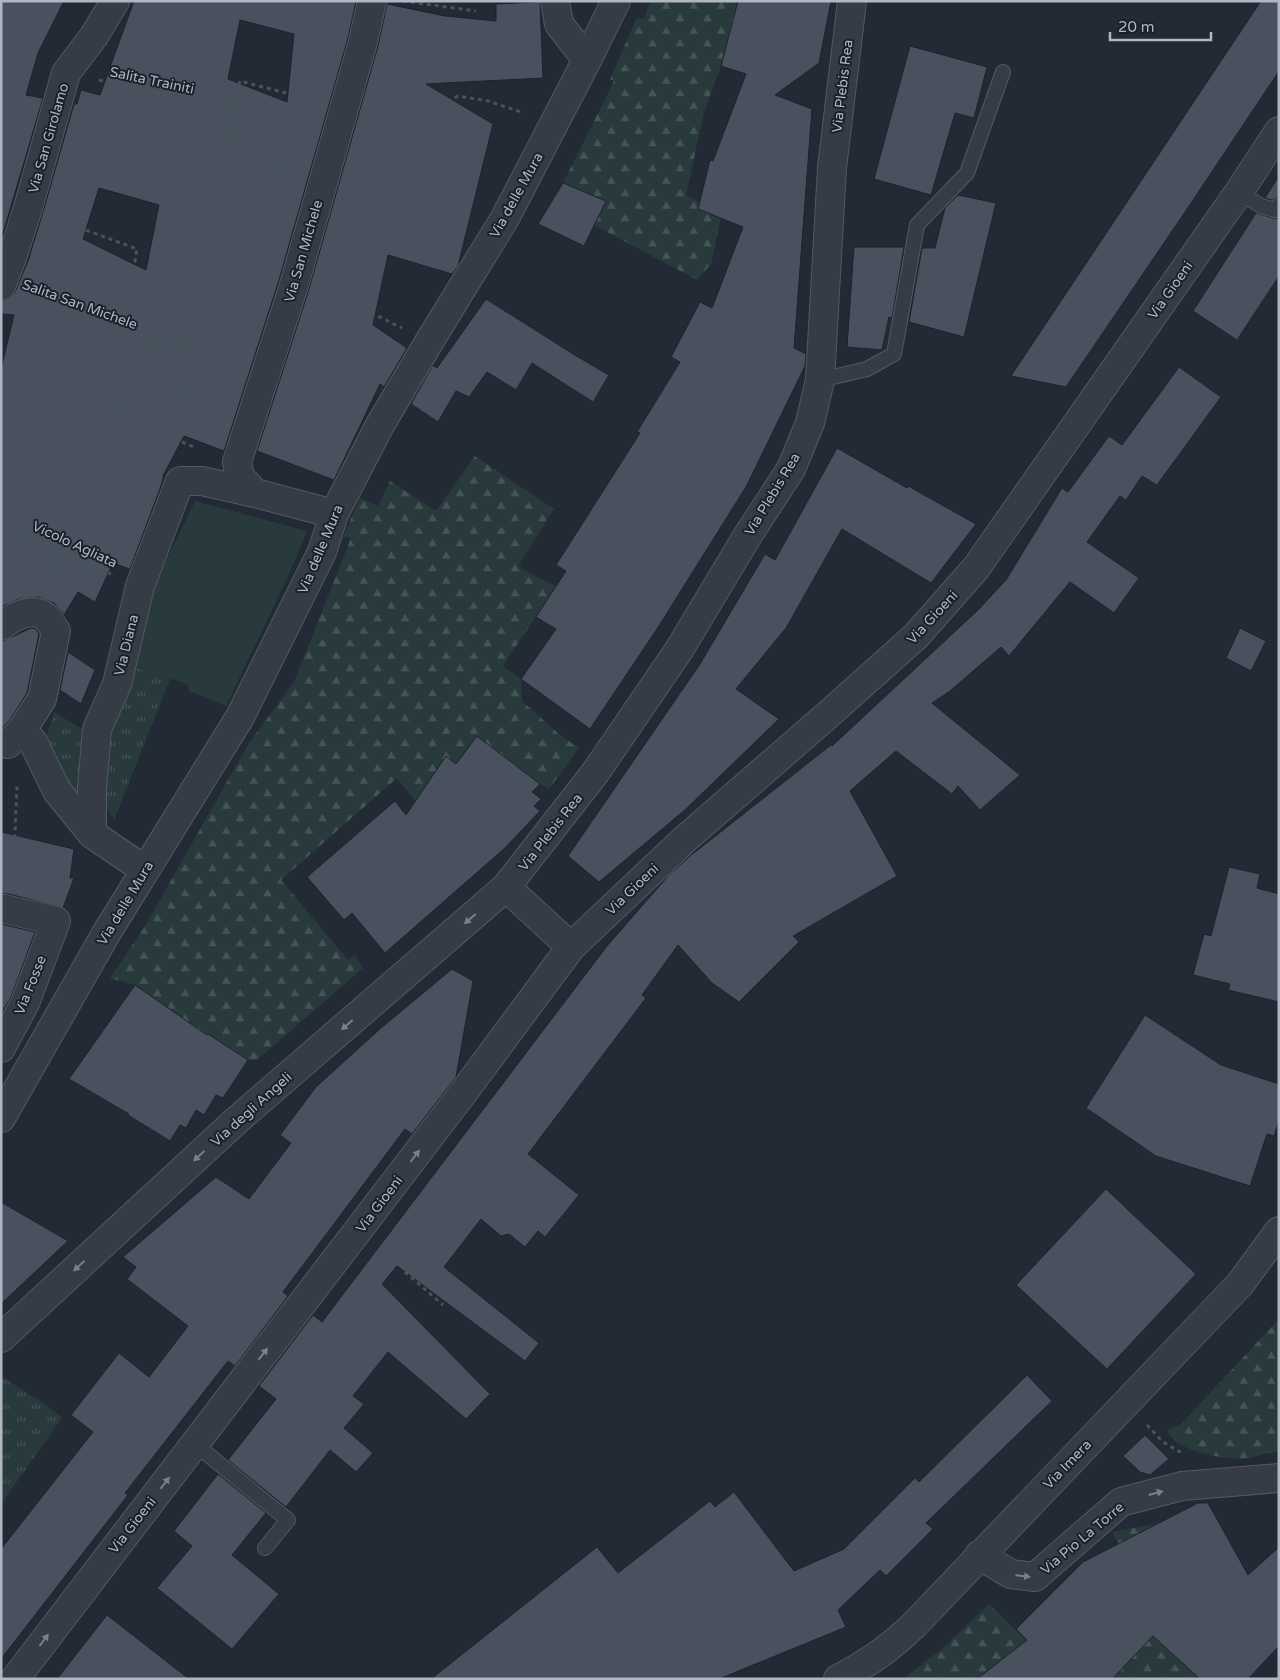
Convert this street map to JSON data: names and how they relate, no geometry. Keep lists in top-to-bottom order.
{
  "streets": {
    "street": [
      "Via Plebis Rea",
      "Via San Girolamo",
      "Via delle Mura",
      "Via San Michele",
      "Via Gioeni",
      "Via Diana",
      "Via Fosse",
      "Via degli Angeli",
      "Via Imera",
      "Via Pio La Torre"
    ],
    "path": ["Salita Trainiti", "Salita San Michele", "Vicolo Agliata"]
  },
  "crossings": [
    ["Salita Trainiti", "Via San Girolamo"],
    ["Via Plebis Rea", "Via degli Angeli"],
    ["Via San Girolamo", "Salita San Michele"],
    ["Via San Michele", "Salita San Michele"],
    ["Vicolo Agliata", "Via Diana"],
    ["Via Imera", "Via Pio La Torre"]
  ],
  "one_way": ["Via Gioeni", "Via degli Angeli", "Via Pio La Torre"],
  "scale_bar": "20 m"
}
